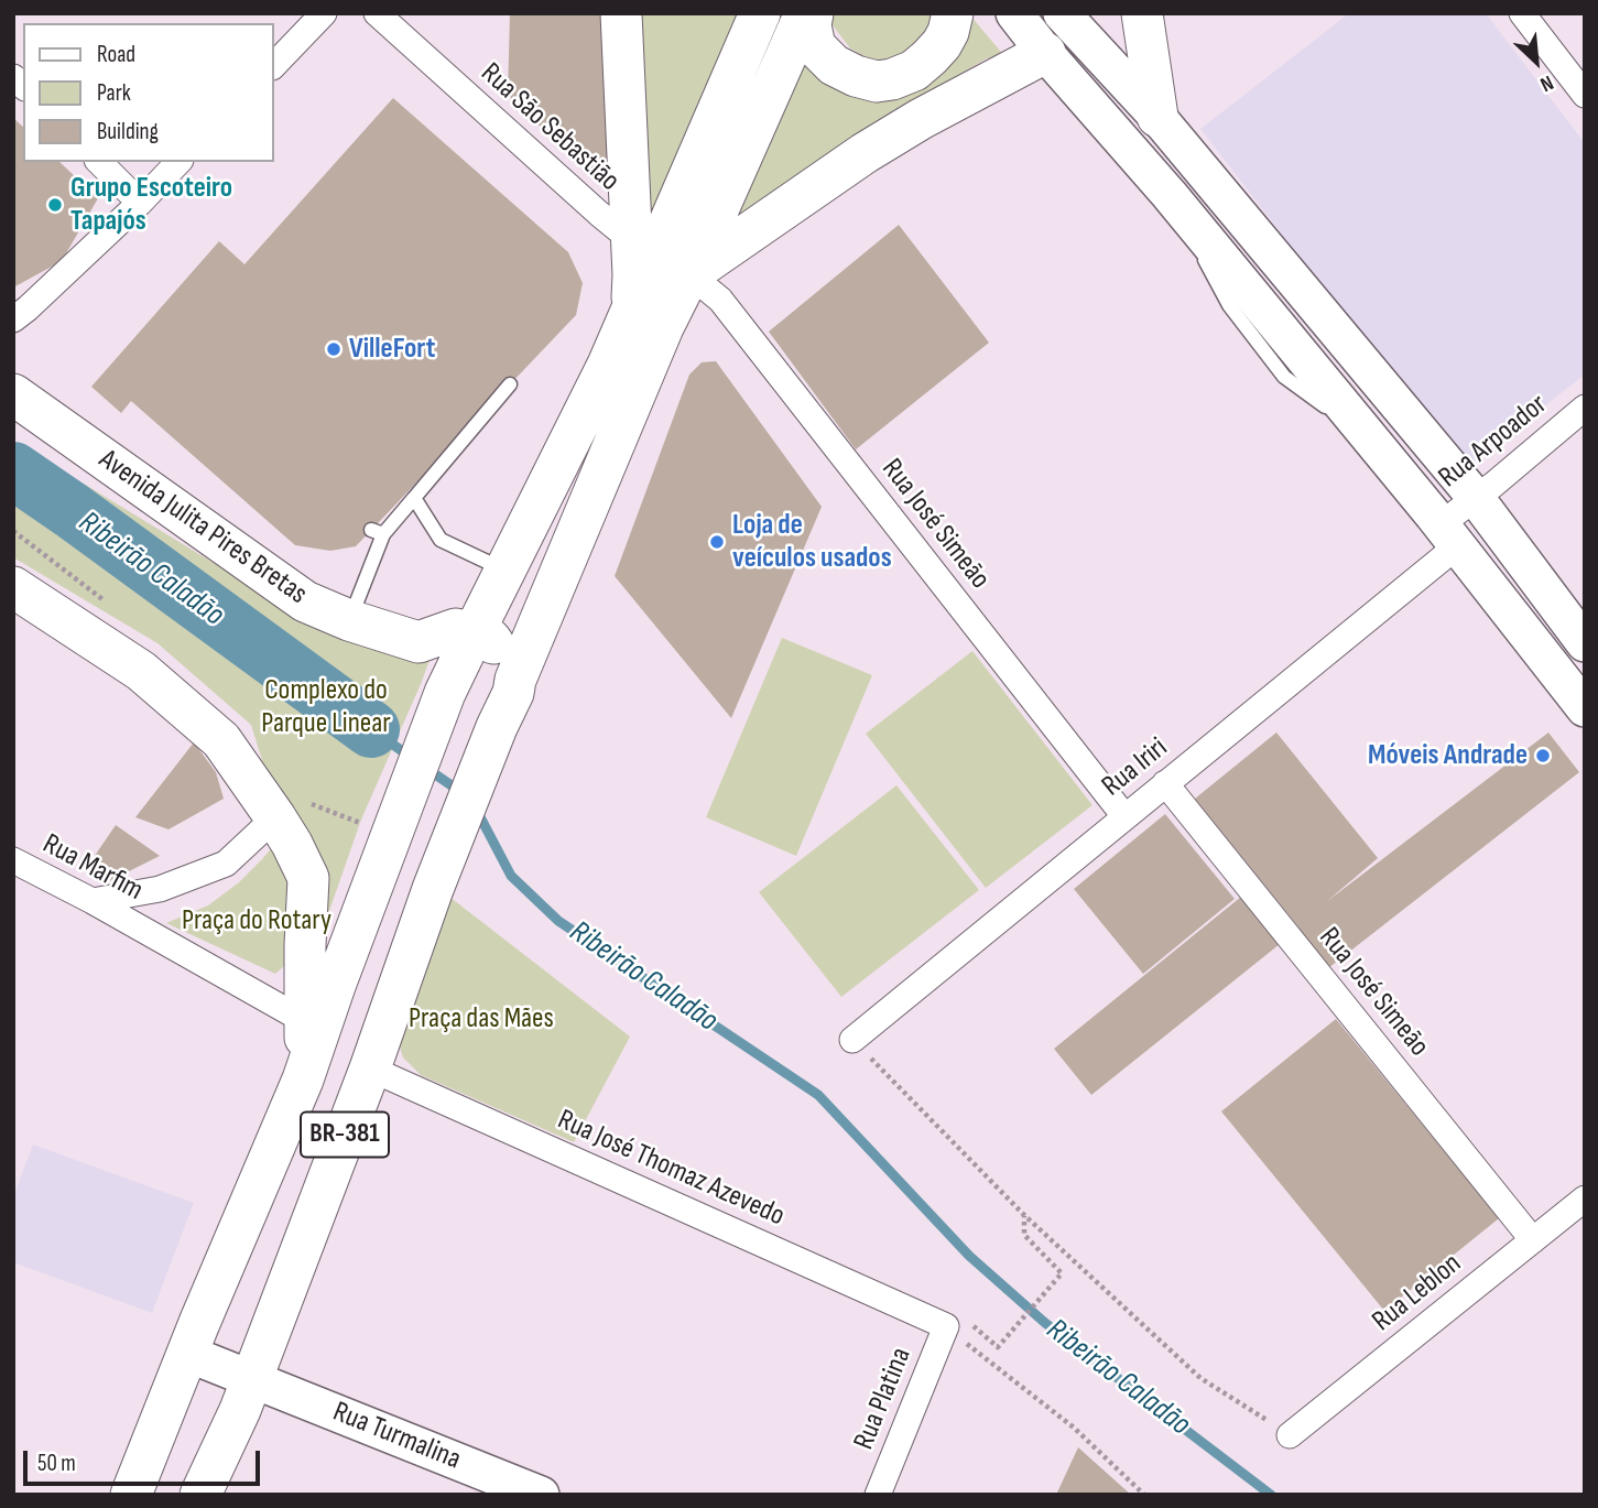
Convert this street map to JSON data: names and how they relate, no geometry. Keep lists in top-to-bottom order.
{
  "streets": {
    "main road": ["Avenida Julita Pires Bretas", "BR-381", "Rua Turmalina"],
    "street": [
      "Rua São Sebastião",
      "Rua Arpoador",
      "Rua José Simeão",
      "Rua Iriri",
      "Rua Marfim",
      "Rua José Thomaz Azevedo",
      "Rua Leblon",
      "Rua Platina"
    ]
  },
  "crossings": [
    ["Rua São Sebastião", "Rua José Simeão"],
    ["Rua Arpoador", "Rua Iriri"],
    ["Rua José Simeão", "Rua Iriri"],
    ["Rua José Simeão", "Rua Leblon"],
    ["Avenida Julita Pires Bretas", "BR-381"],
    ["BR-381", "Rua José Thomaz Azevedo"],
    ["BR-381", "Rua Turmalina"],
    ["Rua José Thomaz Azevedo", "Rua Platina"]
  ],
  "water": ["Ribeirão Caladão"],
  "parks": ["Complexo do Parque Linear", "Praça do Rotary", "Praça das Mães"],
  "places": [
    "Grupo Escoteiro Tapajós",
    "VilleFort",
    "Loja de veículos usados",
    "Móveis Andrade"
  ],
  "legend": ["Road", "Park", "Building"],
  "scale_bar": "50 m",
  "north": "bottom right"
}
